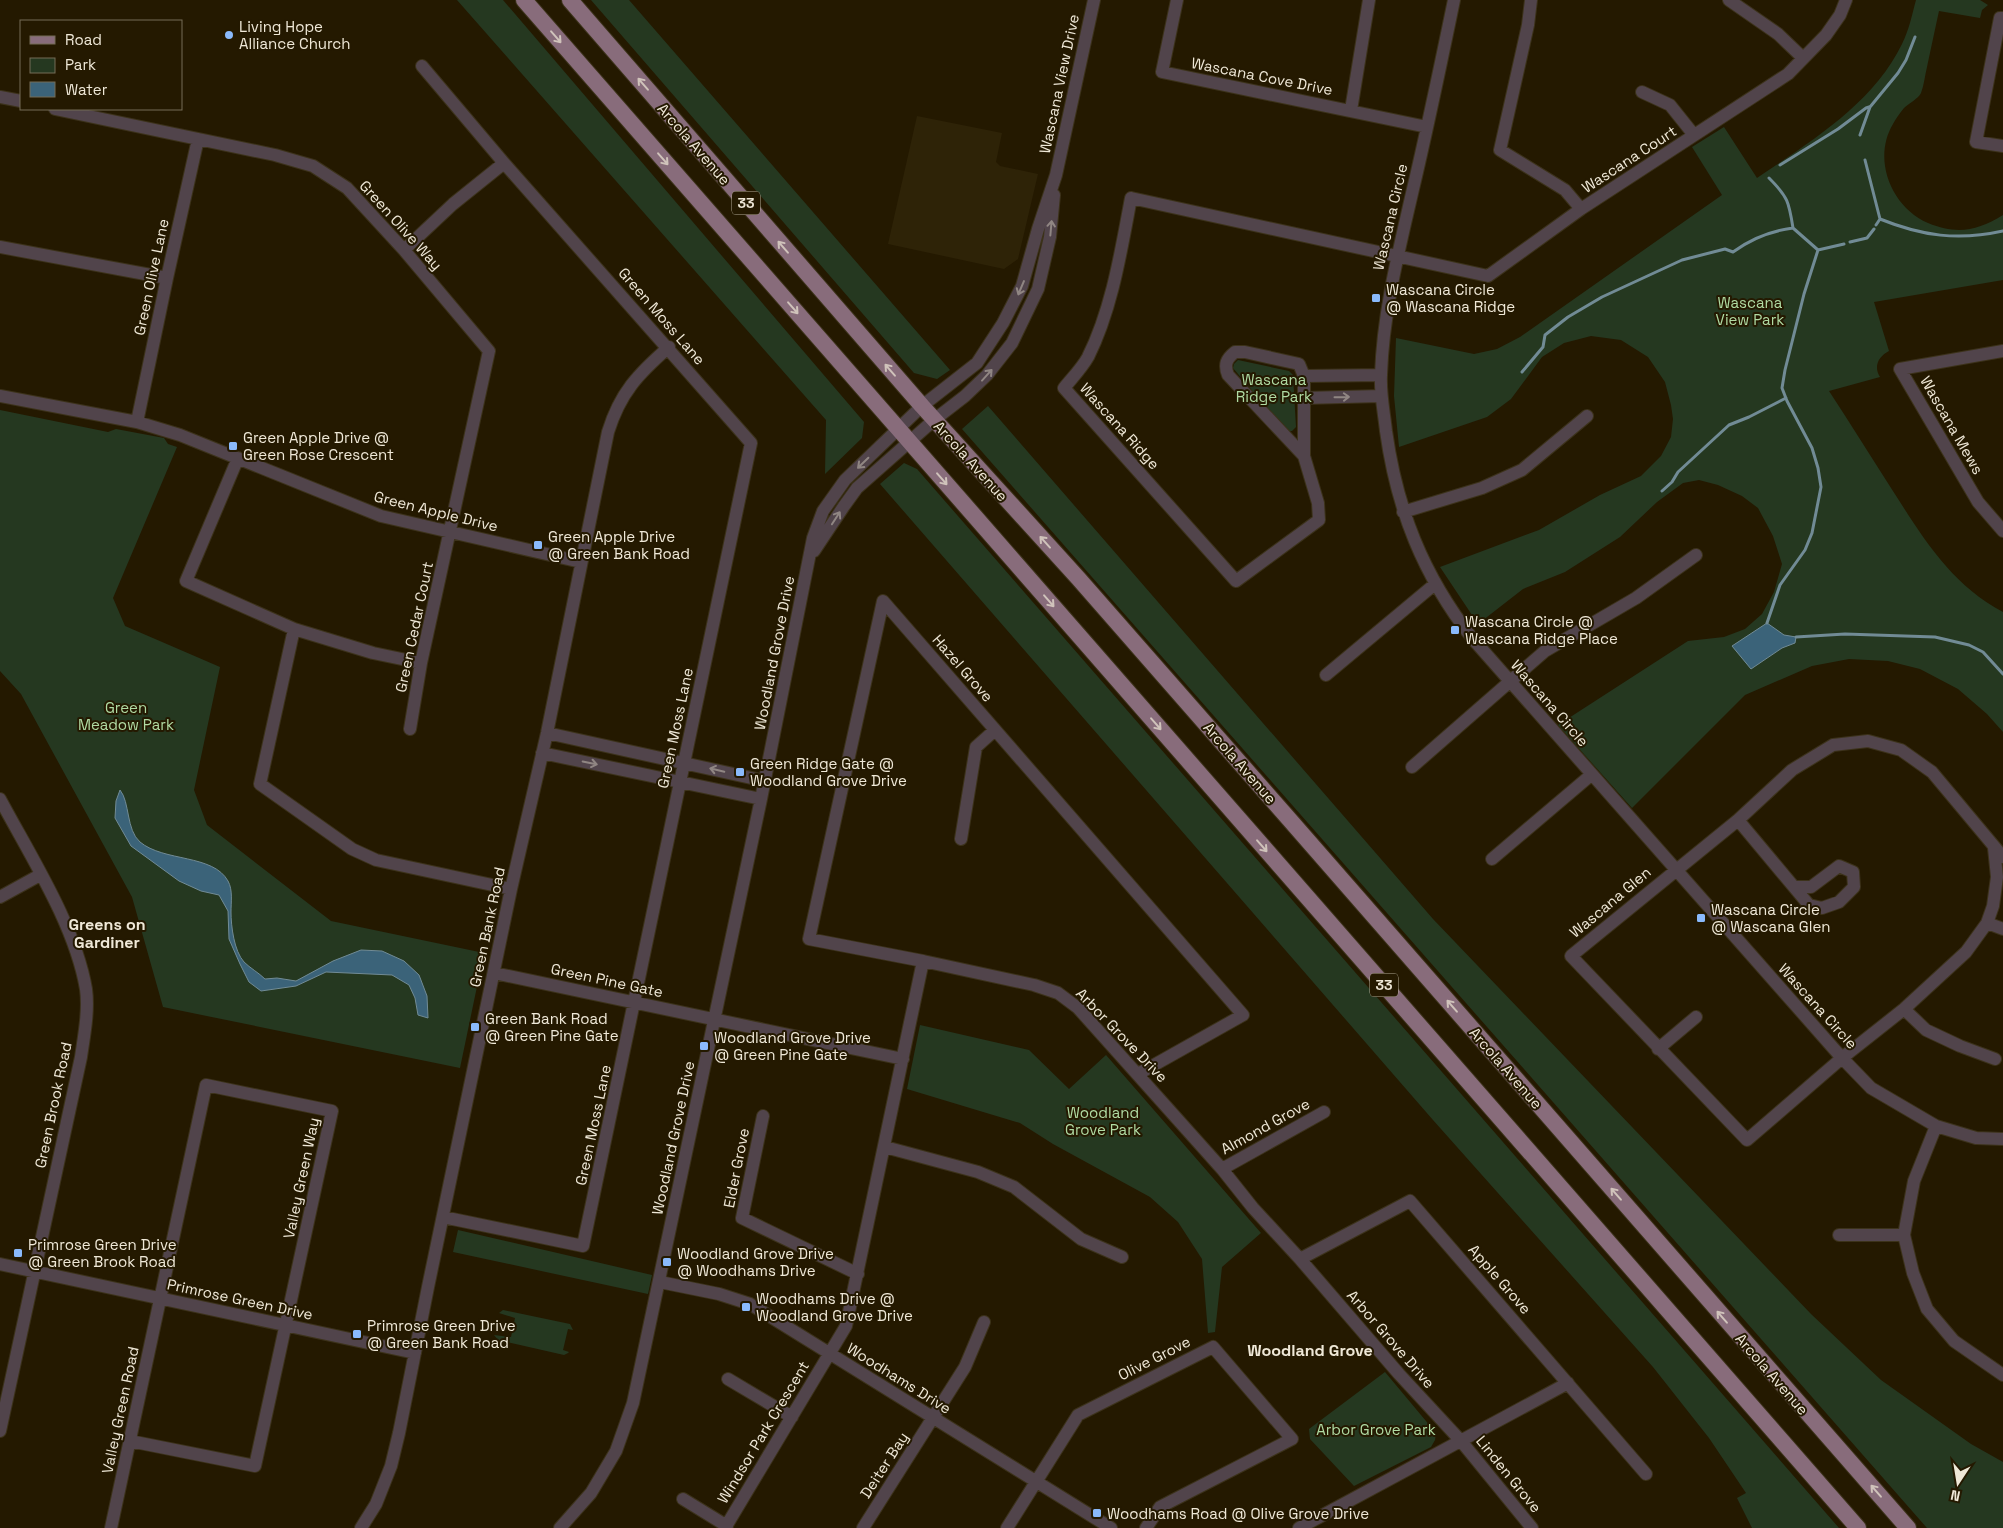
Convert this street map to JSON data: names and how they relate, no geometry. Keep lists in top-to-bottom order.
{
  "streets": {
    "main road": ["Arcola Avenue", "33"],
    "street": [
      "Wascana Cove Drive",
      "Wascana View Drive",
      "Wascana Court",
      "Wascana Circle",
      "Green Olive Way",
      "Green Olive Lane",
      "Green Moss Lane",
      "Wascana Mews",
      "Wascana Ridge",
      "Green Apple Drive",
      "Green Cedar Court",
      "Woodland Grove Drive",
      "Hazel Grove",
      "Wascana Glen",
      "Green Bank Road",
      "Green Pine Gate",
      "Arbor Grove Drive",
      "Green Brook Road",
      "Almond Grove",
      "Elder Grove",
      "Valley Green Way",
      "Apple Grove",
      "Primrose Green Drive",
      "Olive Grove",
      "Woodhams Drive",
      "Valley Green Road",
      "Windsor Park Crescent",
      "Deiter Bay",
      "Linden Grove"
    ]
  },
  "crossings": [
    ["Wascana Cove Drive", "Wascana Circle"],
    ["Wascana View Drive", "Arcola Avenue"],
    ["Wascana View Drive", "33"],
    ["Wascana View Drive", "Woodland Grove Drive"],
    ["Wascana Court", "Wascana Circle"],
    ["Wascana Court", "Wascana Ridge"],
    ["33", "Woodland Grove Drive"],
    ["Wascana Circle", "Wascana Ridge"],
    ["Wascana Circle", "Wascana Glen"],
    ["Green Olive Way", "Green Olive Lane"],
    ["Green Olive Way", "Green Apple Drive"],
    ["Green Olive Way", "Green Cedar Court"],
    ["Green Olive Lane", "Green Apple Drive"],
    ["Green Moss Lane", "Green Bank Road"],
    ["Green Moss Lane", "Green Pine Gate"],
    ["Green Apple Drive", "Green Cedar Court"],
    ["Green Apple Drive", "Green Bank Road"],
    ["Woodland Grove Drive", "Green Pine Gate"],
    ["Woodland Grove Drive", "Woodhams Drive"],
    ["Hazel Grove", "Arbor Grove Drive"],
    ["Green Bank Road", "Green Pine Gate"],
    ["Green Bank Road", "Primrose Green Drive"],
    ["Arbor Grove Drive", "Almond Grove"],
    ["Arbor Grove Drive", "Apple Grove"],
    ["Arbor Grove Drive", "Linden Grove"],
    ["Green Brook Road", "Primrose Green Drive"],
    ["Valley Green Way", "Primrose Green Drive"],
    ["Valley Green Way", "Valley Green Road"],
    ["Primrose Green Drive", "Valley Green Road"],
    ["Olive Grove", "Woodhams Drive"],
    ["Woodhams Drive", "Windsor Park Crescent"],
    ["Woodhams Drive", "Deiter Bay"]
  ],
  "districts": ["Greens on Gardiner", "Woodland Grove"],
  "parks": [
    "Wascana View Park",
    "Wascana Ridge Park",
    "Green Meadow Park",
    "Woodland Grove Park",
    "Arbor Grove Park"
  ],
  "places": {
    "other": ["Living Hope Alliance Church"],
    "transit": [
      "Wascana Circle @ Wascana Ridge",
      "Green Apple Drive @ Green Rose Crescent",
      "Green Apple Drive @ Green Bank Road",
      "Wascana Circle @ Wascana Ridge Place",
      "Green Ridge Gate @ Woodland Grove Drive",
      "Wascana Circle @ Wascana Glen",
      "Green Bank Road @ Green Pine Gate",
      "Woodland Grove Drive @ Green Pine Gate",
      "Primrose Green Drive @ Green Brook Road",
      "Woodland Grove Drive @ Woodhams Drive",
      "Woodhams Drive @ Woodland Grove Drive",
      "Primrose Green Drive @ Green Bank Road",
      "Woodhams Road @ Olive Grove Drive"
    ]
  },
  "legend": ["Road", "Park", "Water"],
  "north": "bottom"
}
